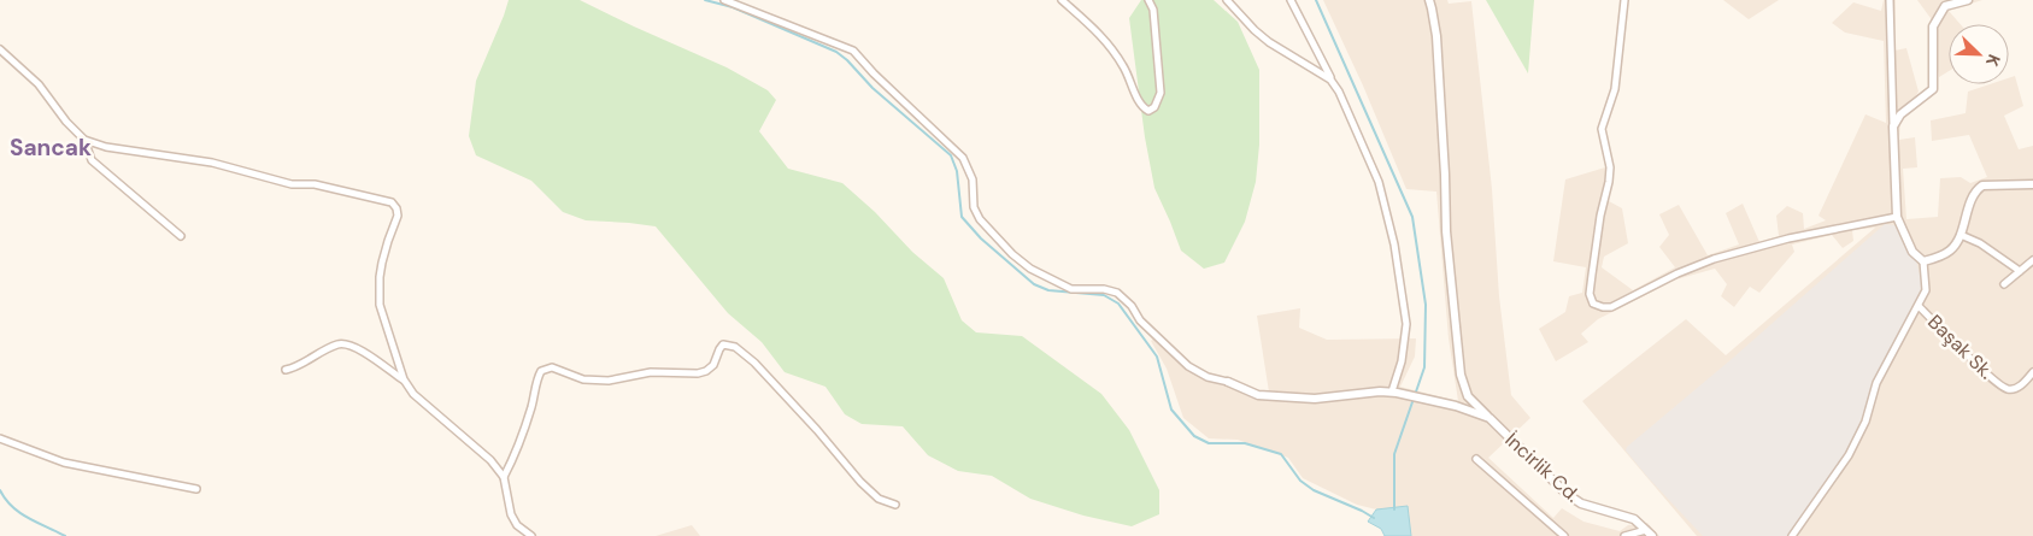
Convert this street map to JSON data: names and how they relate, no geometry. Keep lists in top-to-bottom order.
{
  "streets": {
    "street": ["Başak Sk.", "İncirlik Cd."]
  },
  "districts": ["Sancak"],
  "north": "bottom right"
}
